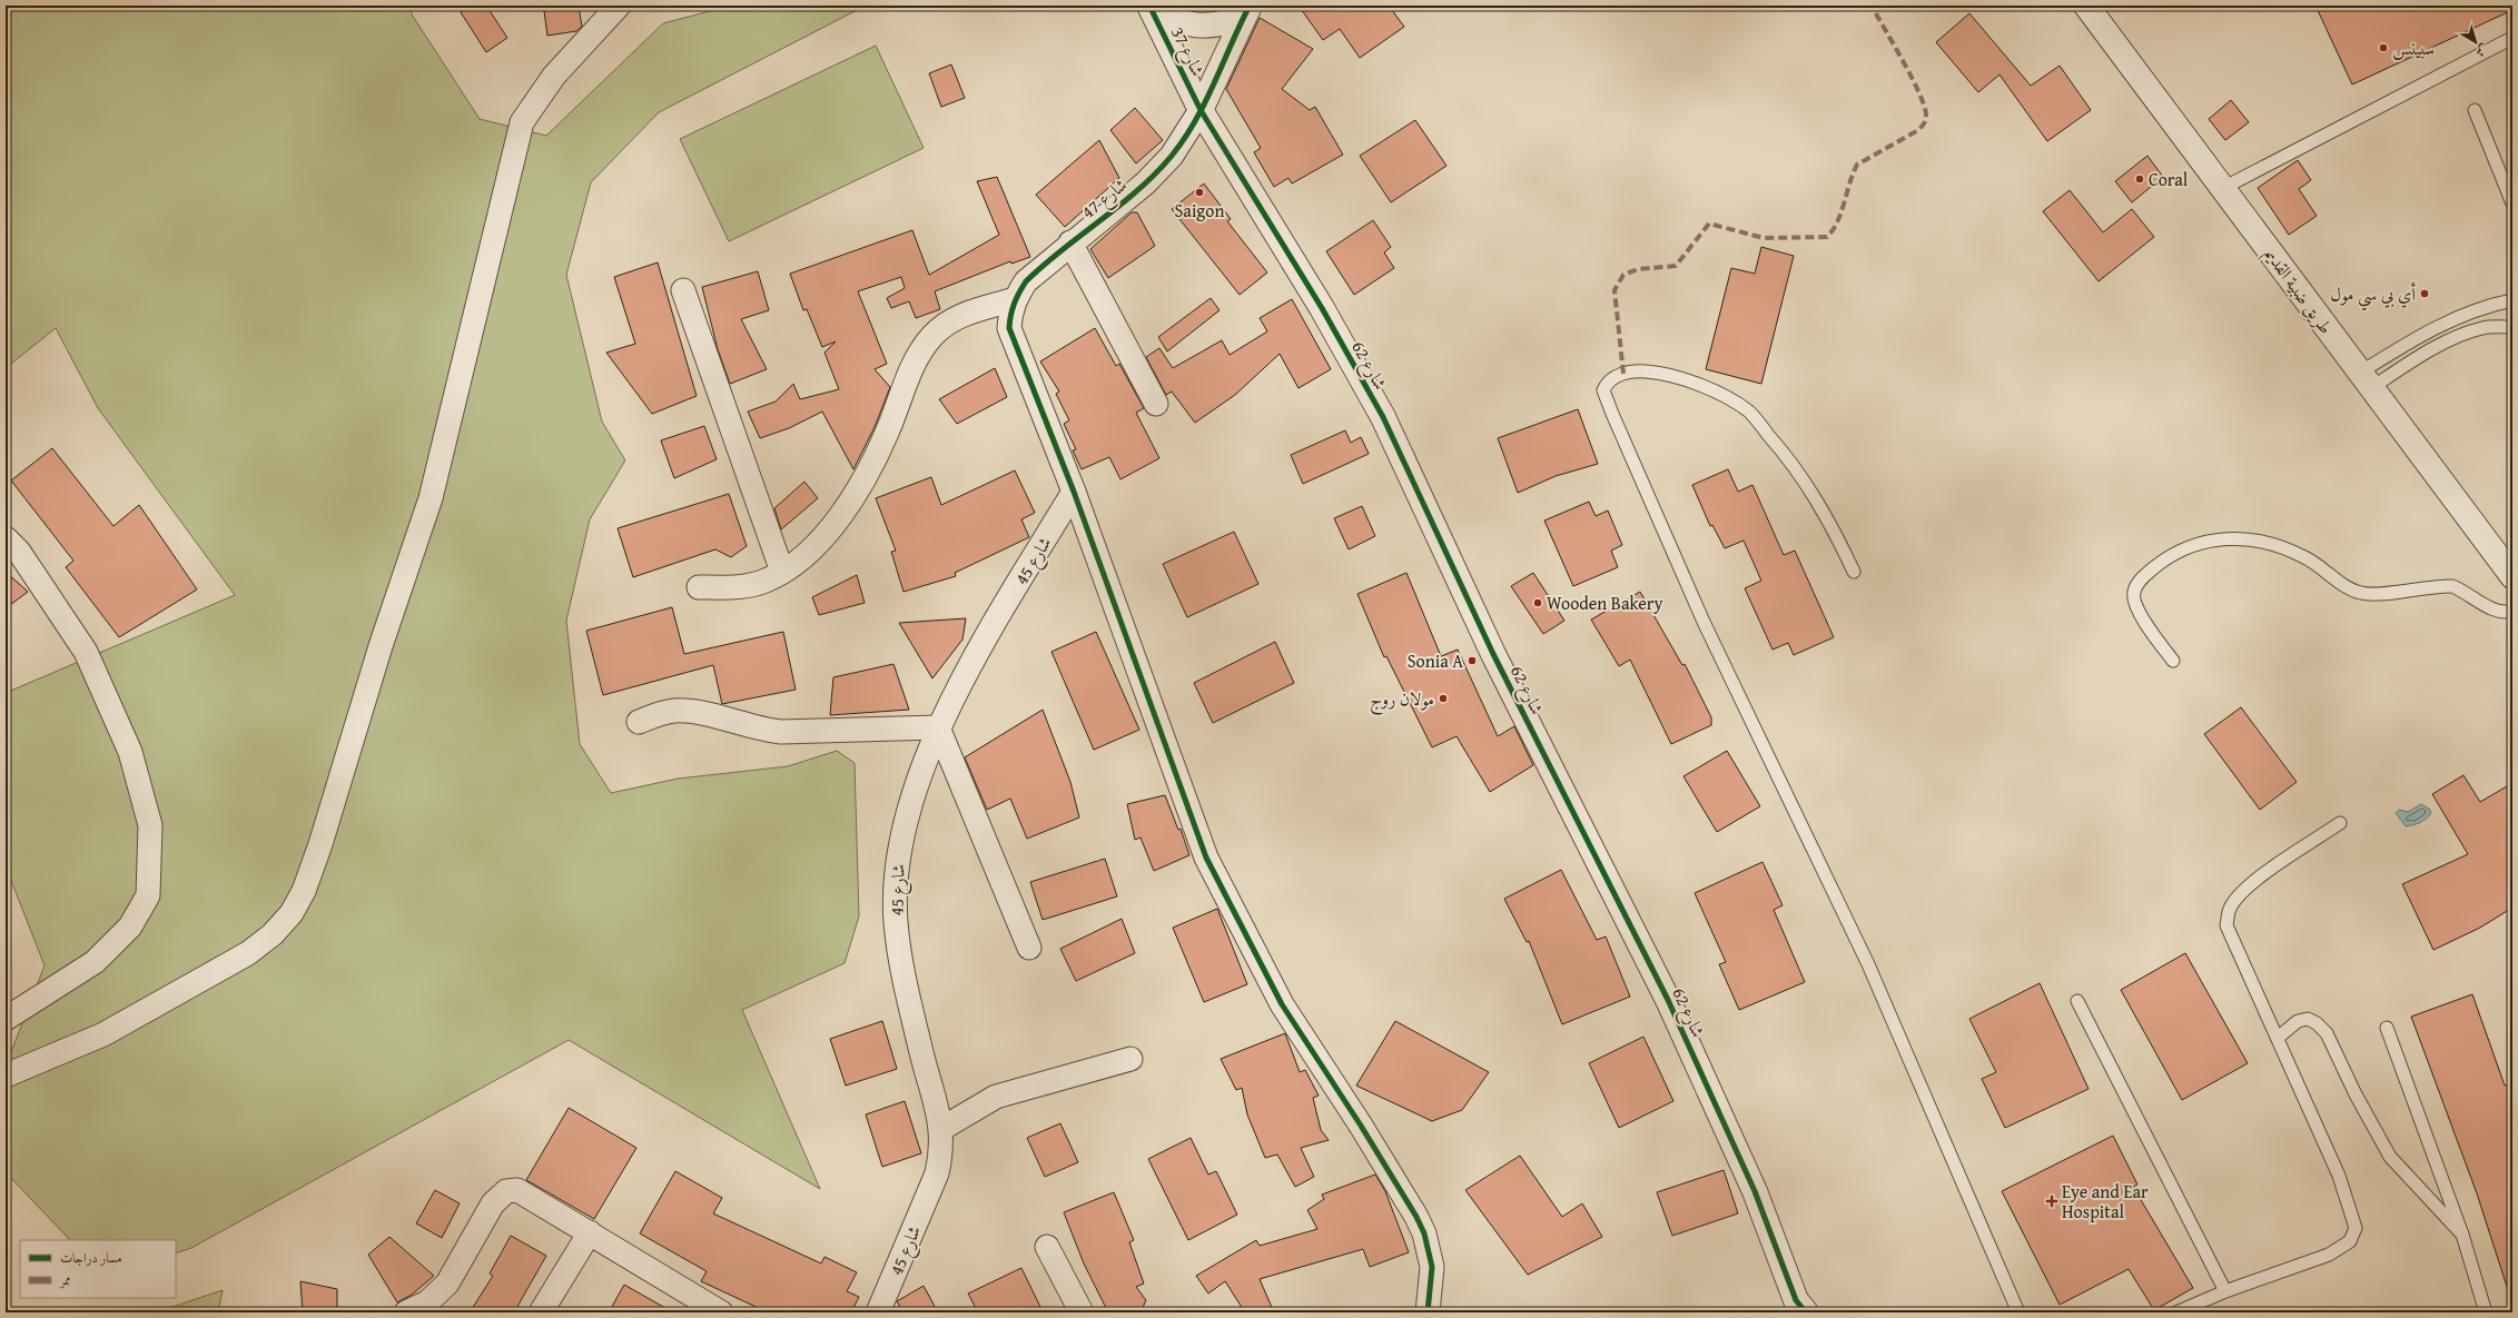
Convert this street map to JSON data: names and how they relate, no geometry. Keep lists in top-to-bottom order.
{
  "streets": {
    "street": [
      "شارع 37",
      "شارع 47",
      "طريق ضبية القديم",
      "شارع 62",
      "شارع 45"
    ]
  },
  "crossings": [
    ["شارع 37", "شارع 47"],
    ["شارع 37", "شارع 62"],
    ["شارع 47", "شارع 62"]
  ],
  "places": {
    "other": [
      "سبينس",
      "Coral",
      "Saigon",
      "أي بي سي مول",
      "Wooden Bakery",
      "Sonia A",
      "مولان روج"
    ],
    "health": ["Eye and Ear Hospital"]
  },
  "legend": ["مسار دراجات", "ممر"],
  "north": "bottom right"
}
